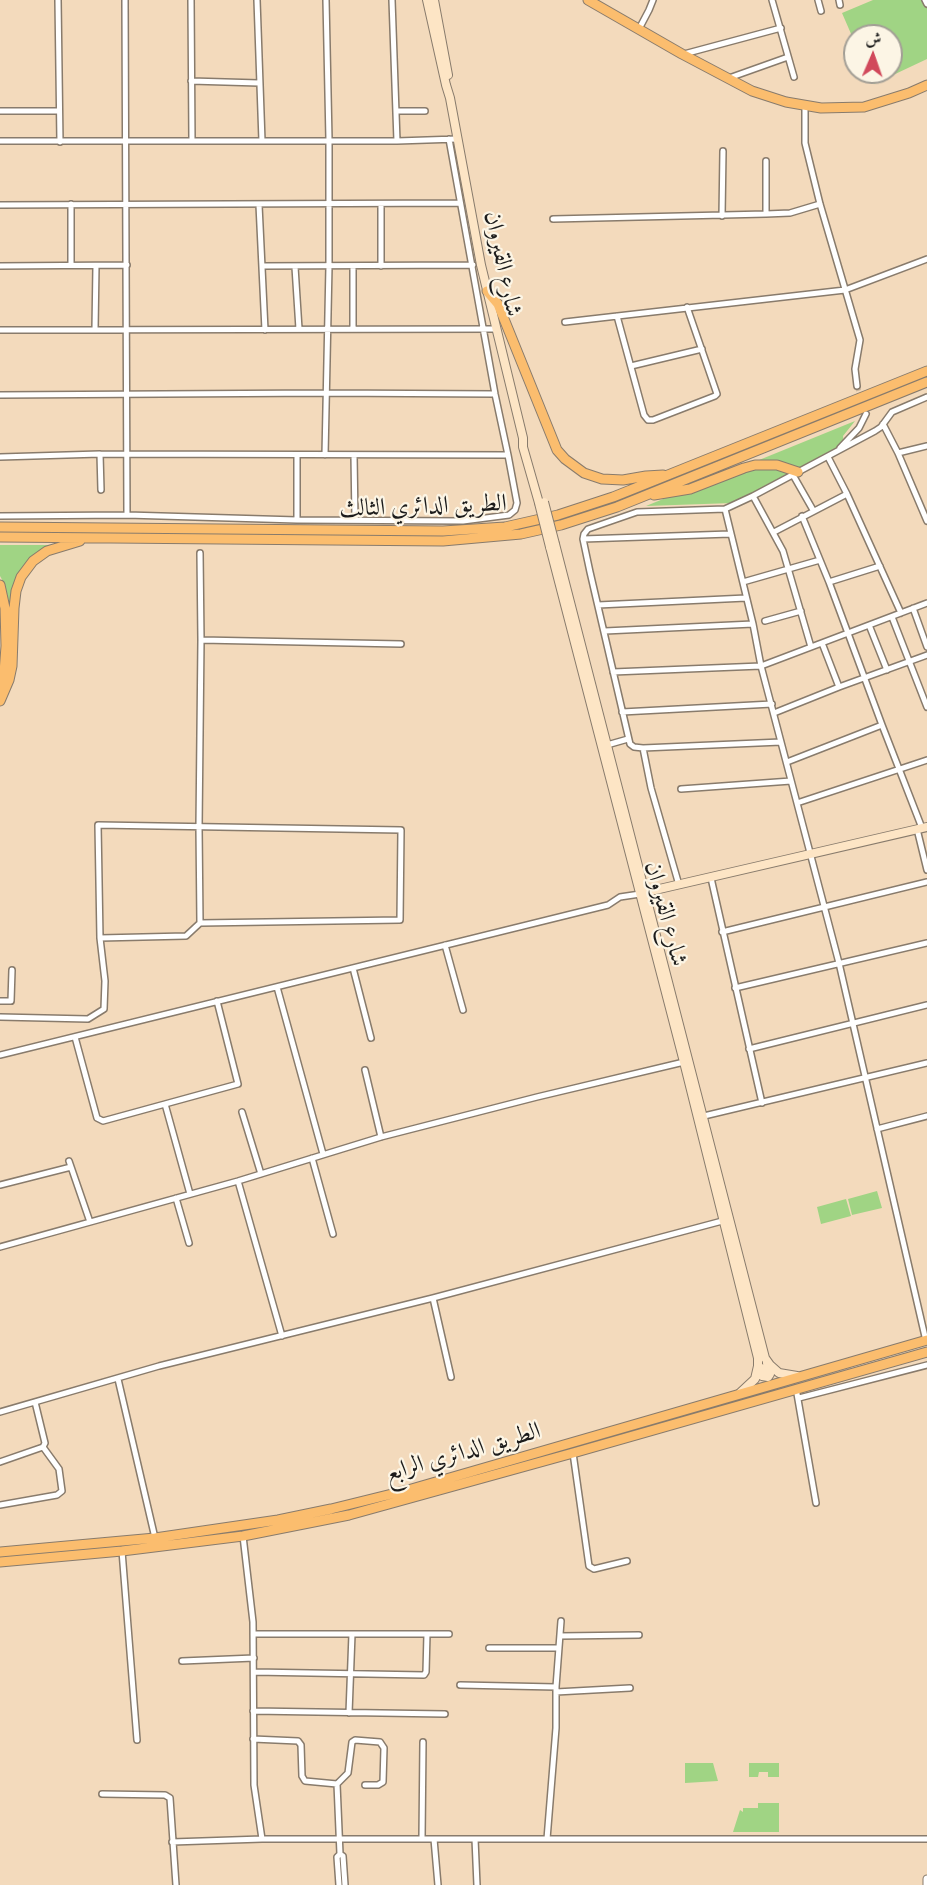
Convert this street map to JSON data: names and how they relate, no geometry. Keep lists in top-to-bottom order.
{
  "streets": {
    "main road": ["شارع القيروان", "الطريق الدائري الثالث", "الطريق الدائري الرابع"]
  },
  "north": "top"
}
